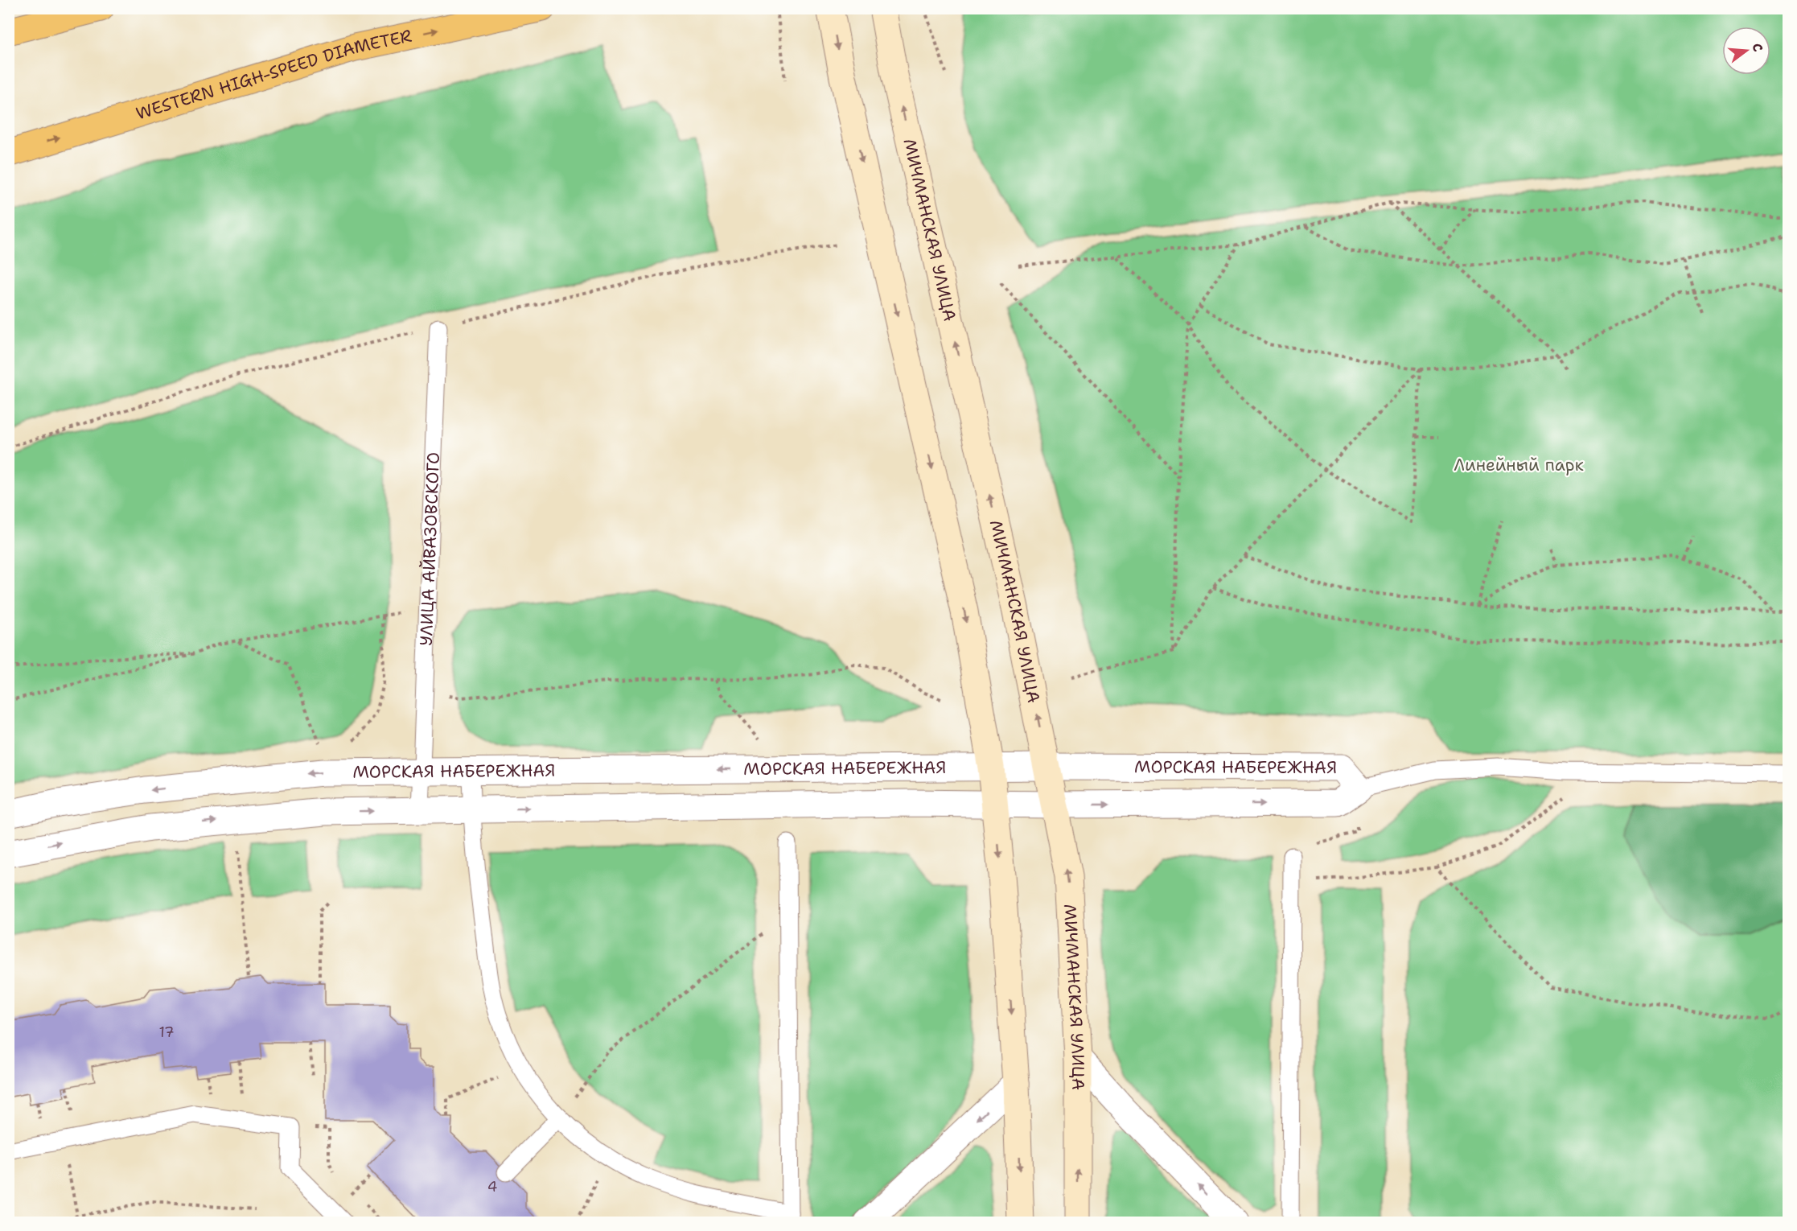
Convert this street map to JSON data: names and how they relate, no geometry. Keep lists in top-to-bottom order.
{
  "streets": {
    "highway": ["WESTERN HIGH-SPEED DIAMETER"],
    "main road": ["МИЧМАНСКАЯ УЛИЦА"],
    "street": ["МОРСКАЯ НАБЕРЕЖНАЯ"],
    "lane": ["УЛИЦА АЙВАЗОВСКОГО"]
  },
  "crossings": [
    ["МИЧМАНСКАЯ УЛИЦА", "МОРСКАЯ НАБЕРЕЖНАЯ"],
    ["УЛИЦА АЙВАЗОВСКОГО", "МОРСКАЯ НАБЕРЕЖНАЯ"]
  ],
  "one_way": ["WESTERN HIGH-SPEED DIAMETER"],
  "parks": ["Линейный парк"],
  "house_numbers": ["17", "4"],
  "north": "right"
}
